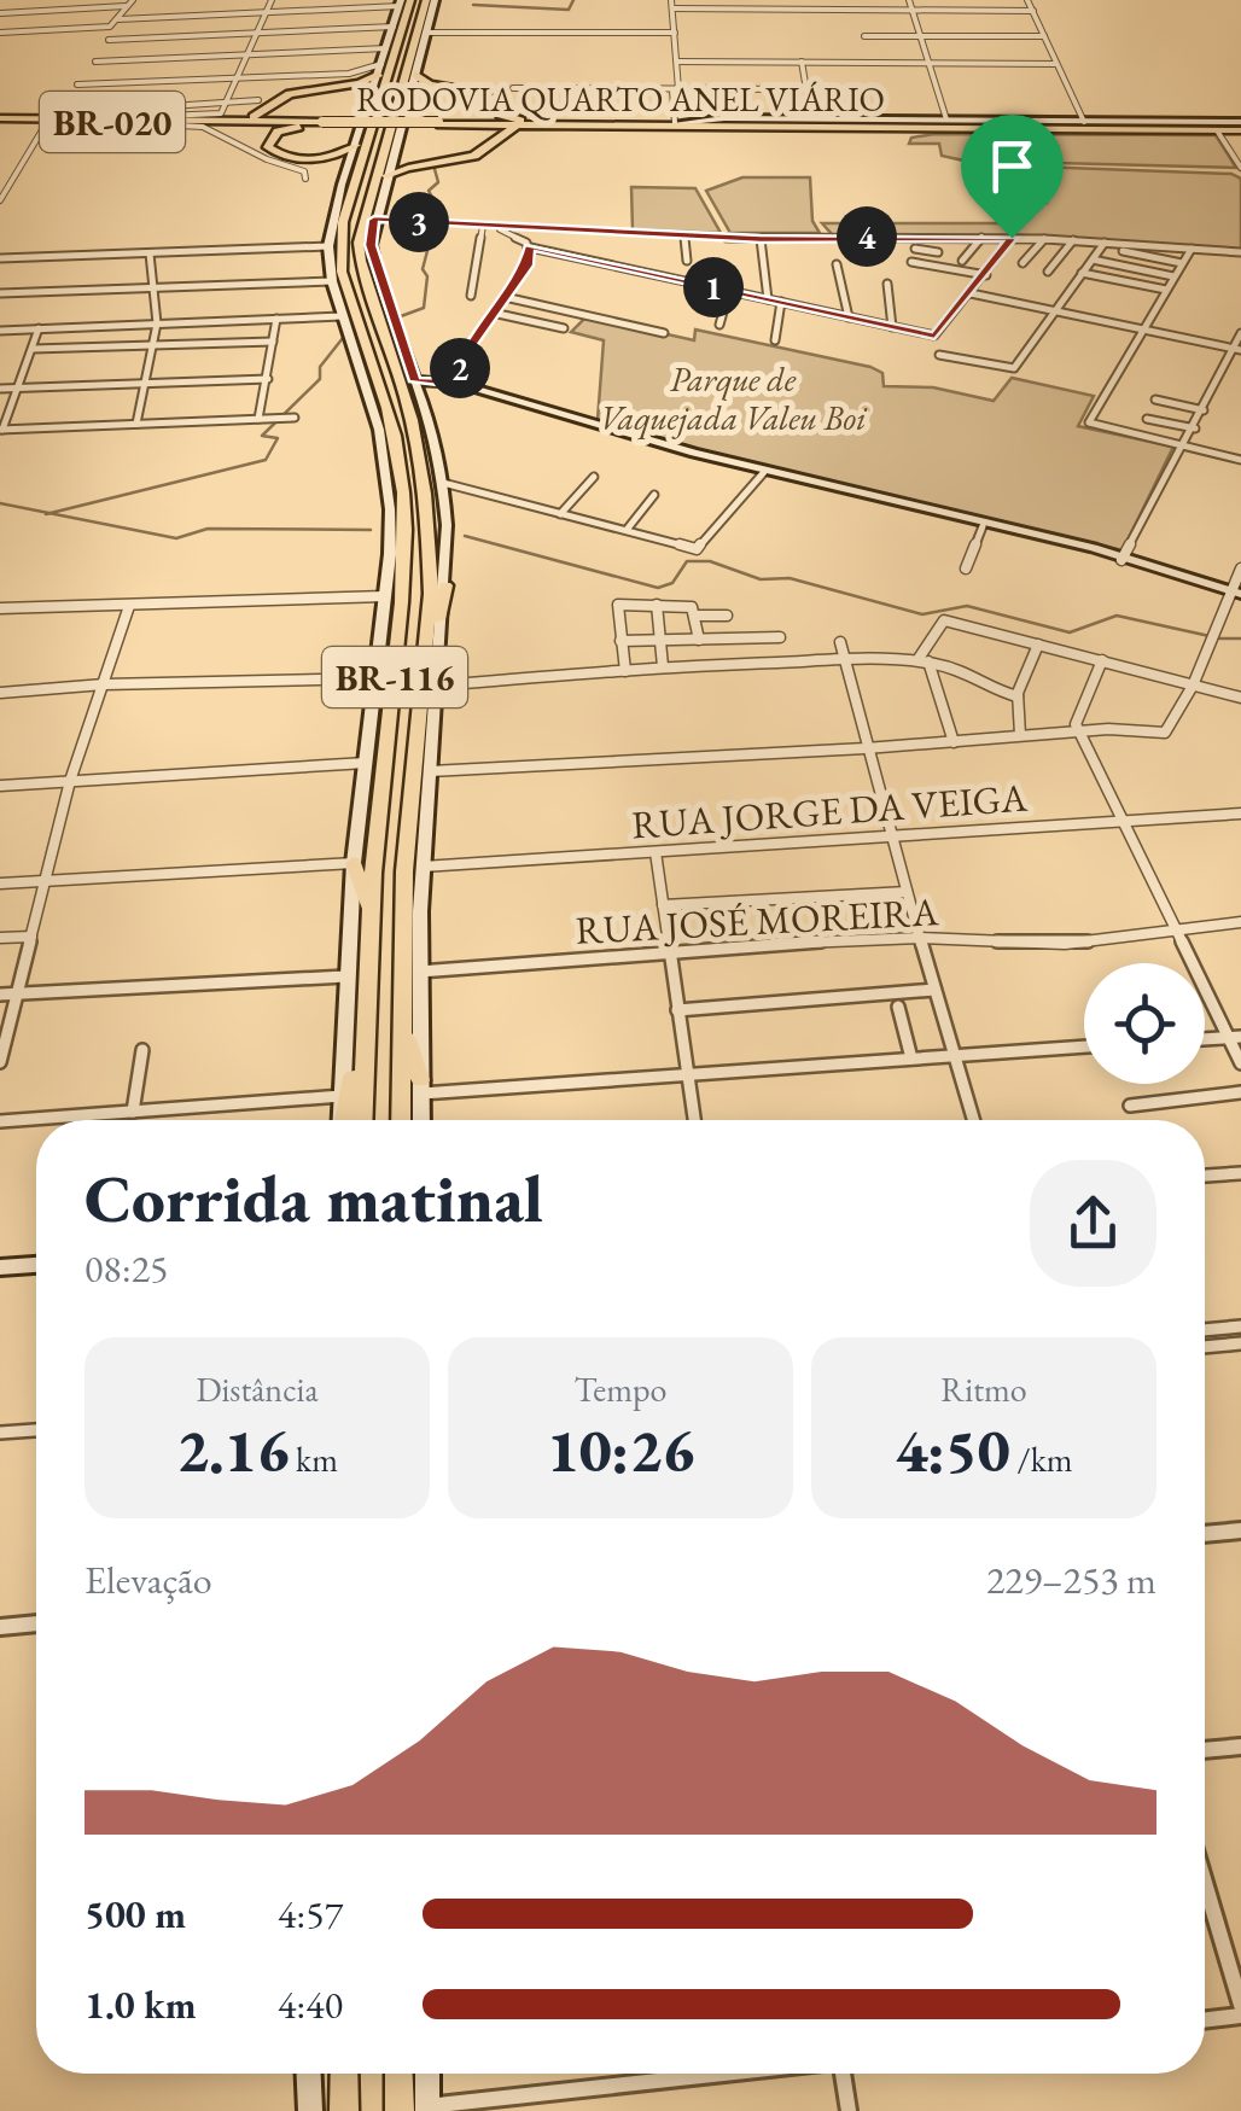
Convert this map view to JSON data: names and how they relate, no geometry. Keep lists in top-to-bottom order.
{
  "streets": {
    "highway": ["RODOVIA QUARTO ANEL VIÁRIO", "BR-020", "BR-116"],
    "street": ["RUA JORGE DA VEIGA", "RUA JOSÉ MOREIRA"]
  },
  "crossings": [
    ["BR-116", "RUA JORGE DA VEIGA"],
    ["BR-116", "RUA JOSÉ MOREIRA"]
  ],
  "parks": ["Parque de Vaquejada Valeu Boi"],
  "page": {
    "pins": [
      "3",
      "4",
      "1",
      "2"
    ],
    "heading": ["Corrida matinal", "08:25"],
    "stats": [
      ["Distância", "2.16 km"],
      ["Tempo", "10:26"],
      ["Ritmo", "4:50 /km"]
    ],
    "chart": ["Elevação", "229–253 m"],
    "list": [
      {
        "name": "500 m",
        "note": "4:57"
      },
      {
        "name": "1.0 km",
        "note": "4:40"
      }
    ]
  }
}
